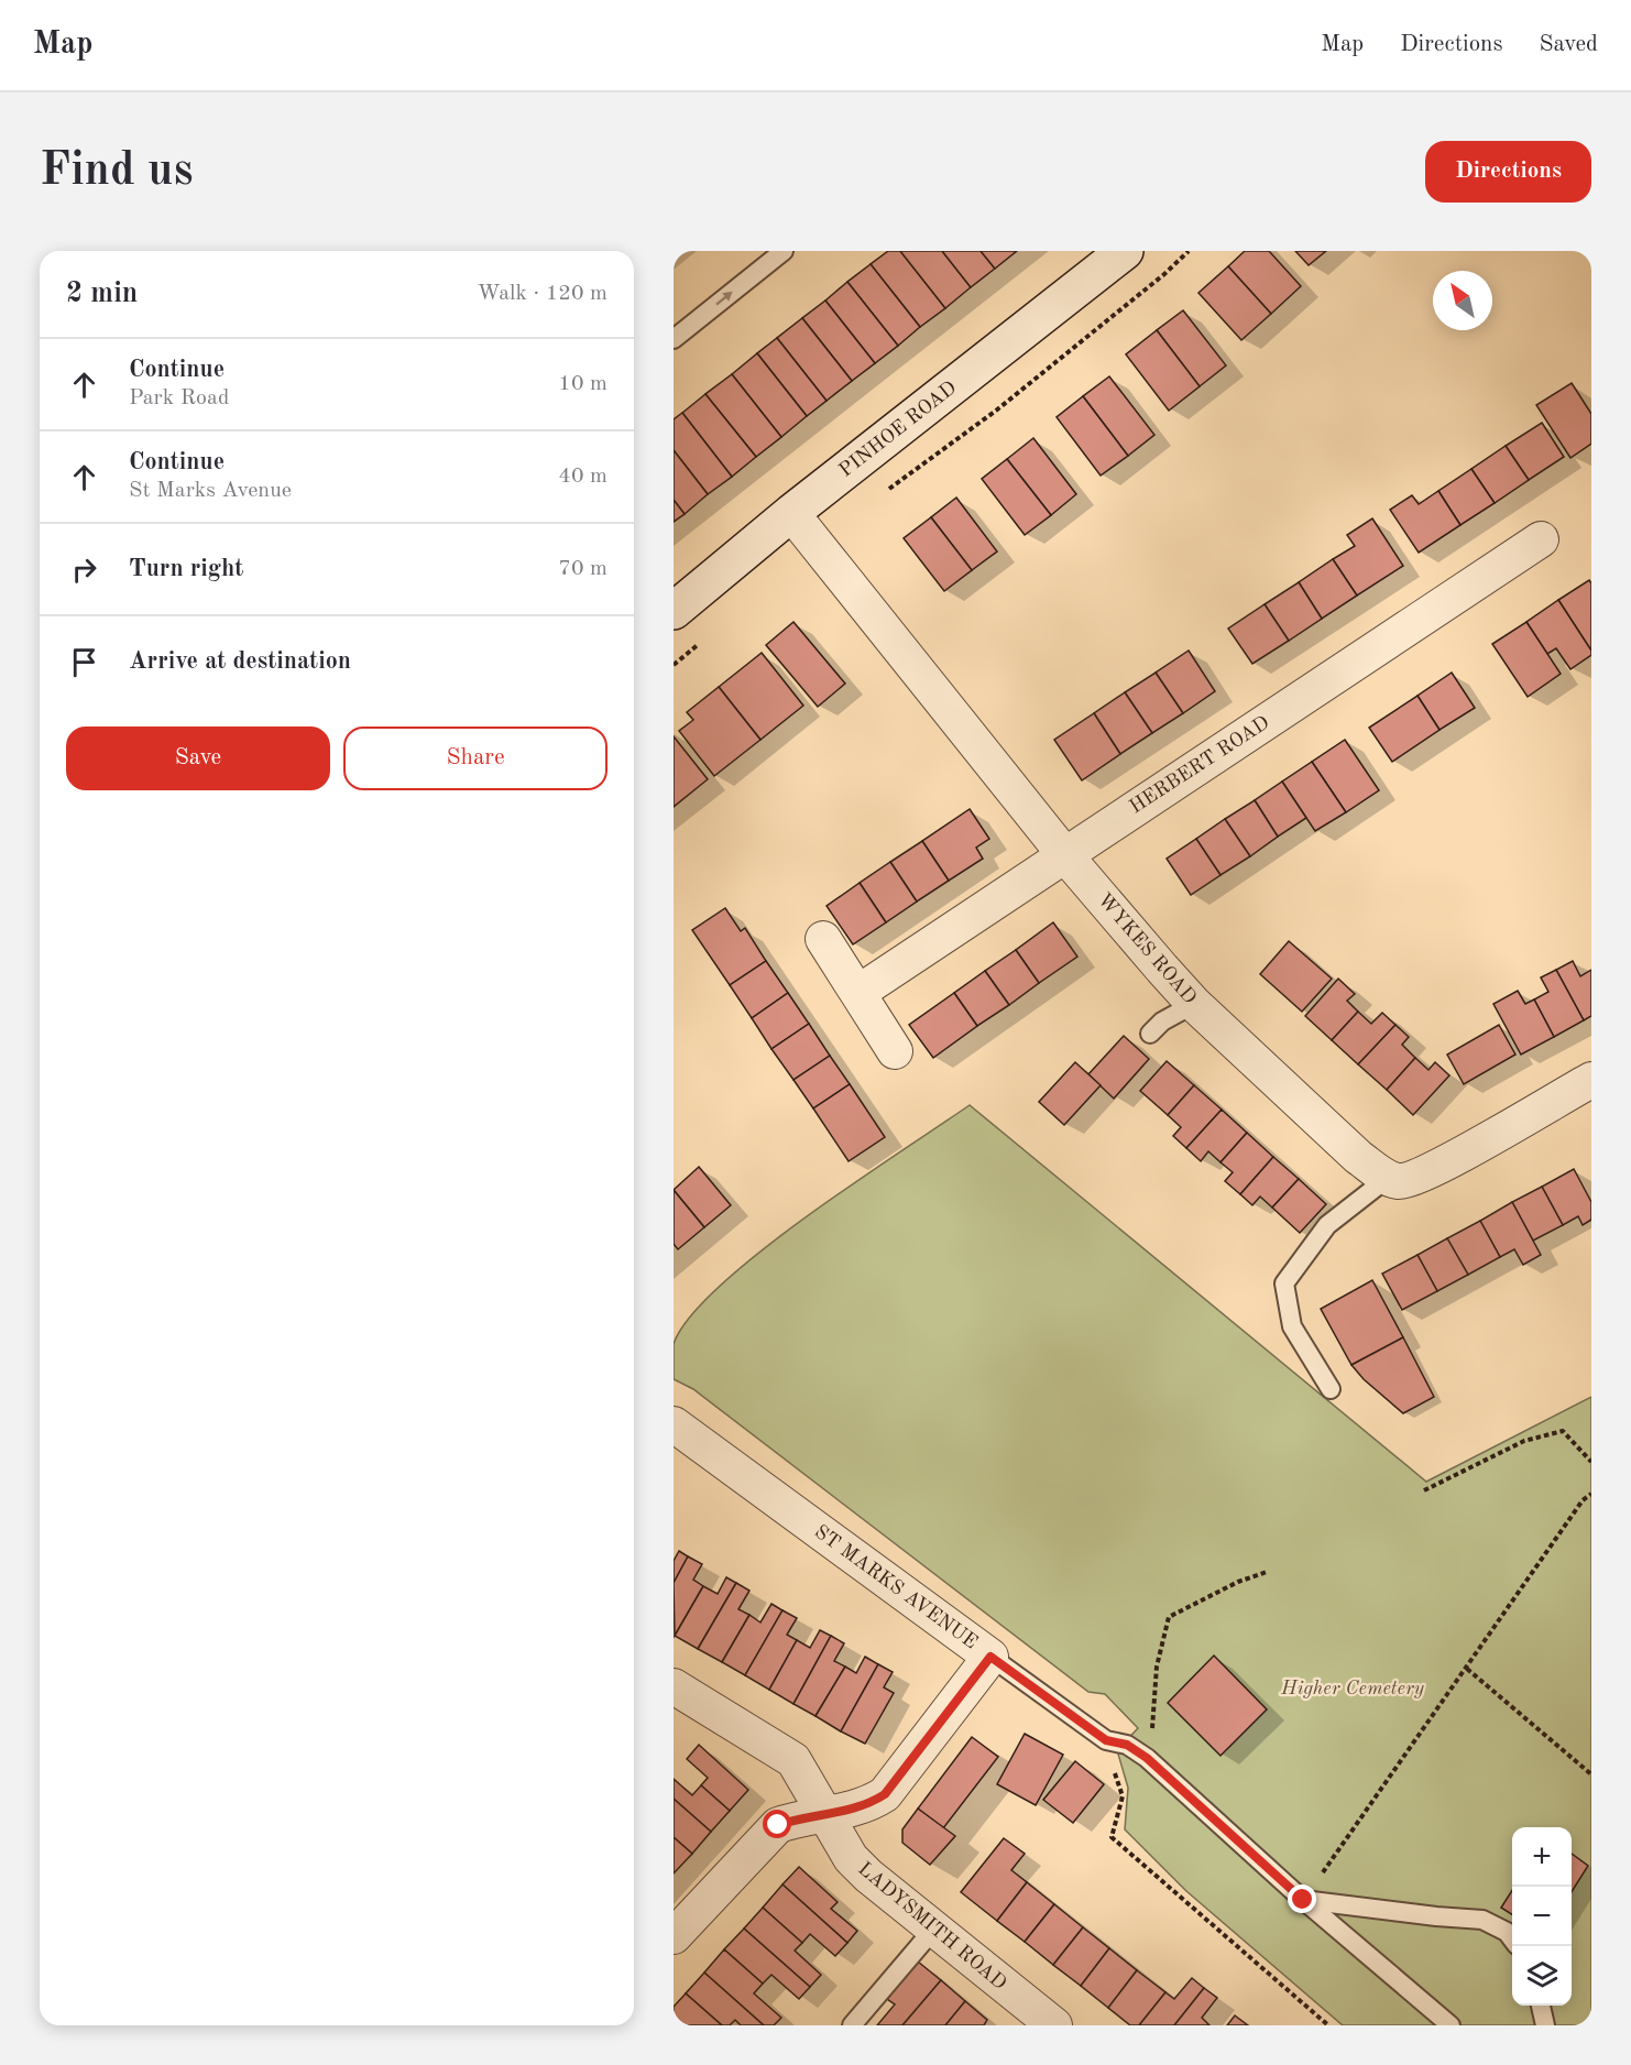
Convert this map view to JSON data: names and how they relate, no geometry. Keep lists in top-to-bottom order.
{
  "streets": {
    "main road": ["PINHOE ROAD"],
    "street": [
      "HERBERT ROAD",
      "WYKES ROAD",
      "ST MARKS AVENUE",
      "LADYSMITH ROAD"
    ]
  },
  "crossings": [
    ["PINHOE ROAD", "WYKES ROAD"],
    ["HERBERT ROAD", "WYKES ROAD"],
    ["ST MARKS AVENUE", "LADYSMITH ROAD"]
  ],
  "parks": ["Higher Cemetery"],
  "north": "top left",
  "page": {
    "header": "Map",
    "nav": ["Map", "Directions", "Saved"],
    "buttons": [
      "Directions",
      ["Save", "Share"]
    ],
    "title": "Find us",
    "heading": ["2 min", "Walk · 120 m"],
    "list": [
      ["Continue", "Park Road", "10 m"],
      ["Continue", "St Marks Avenue", "40 m"],
      ["Turn right", "70 m"],
      "Arrive at destination"
    ],
    "map_buttons": ["+", "−"]
  }
}
